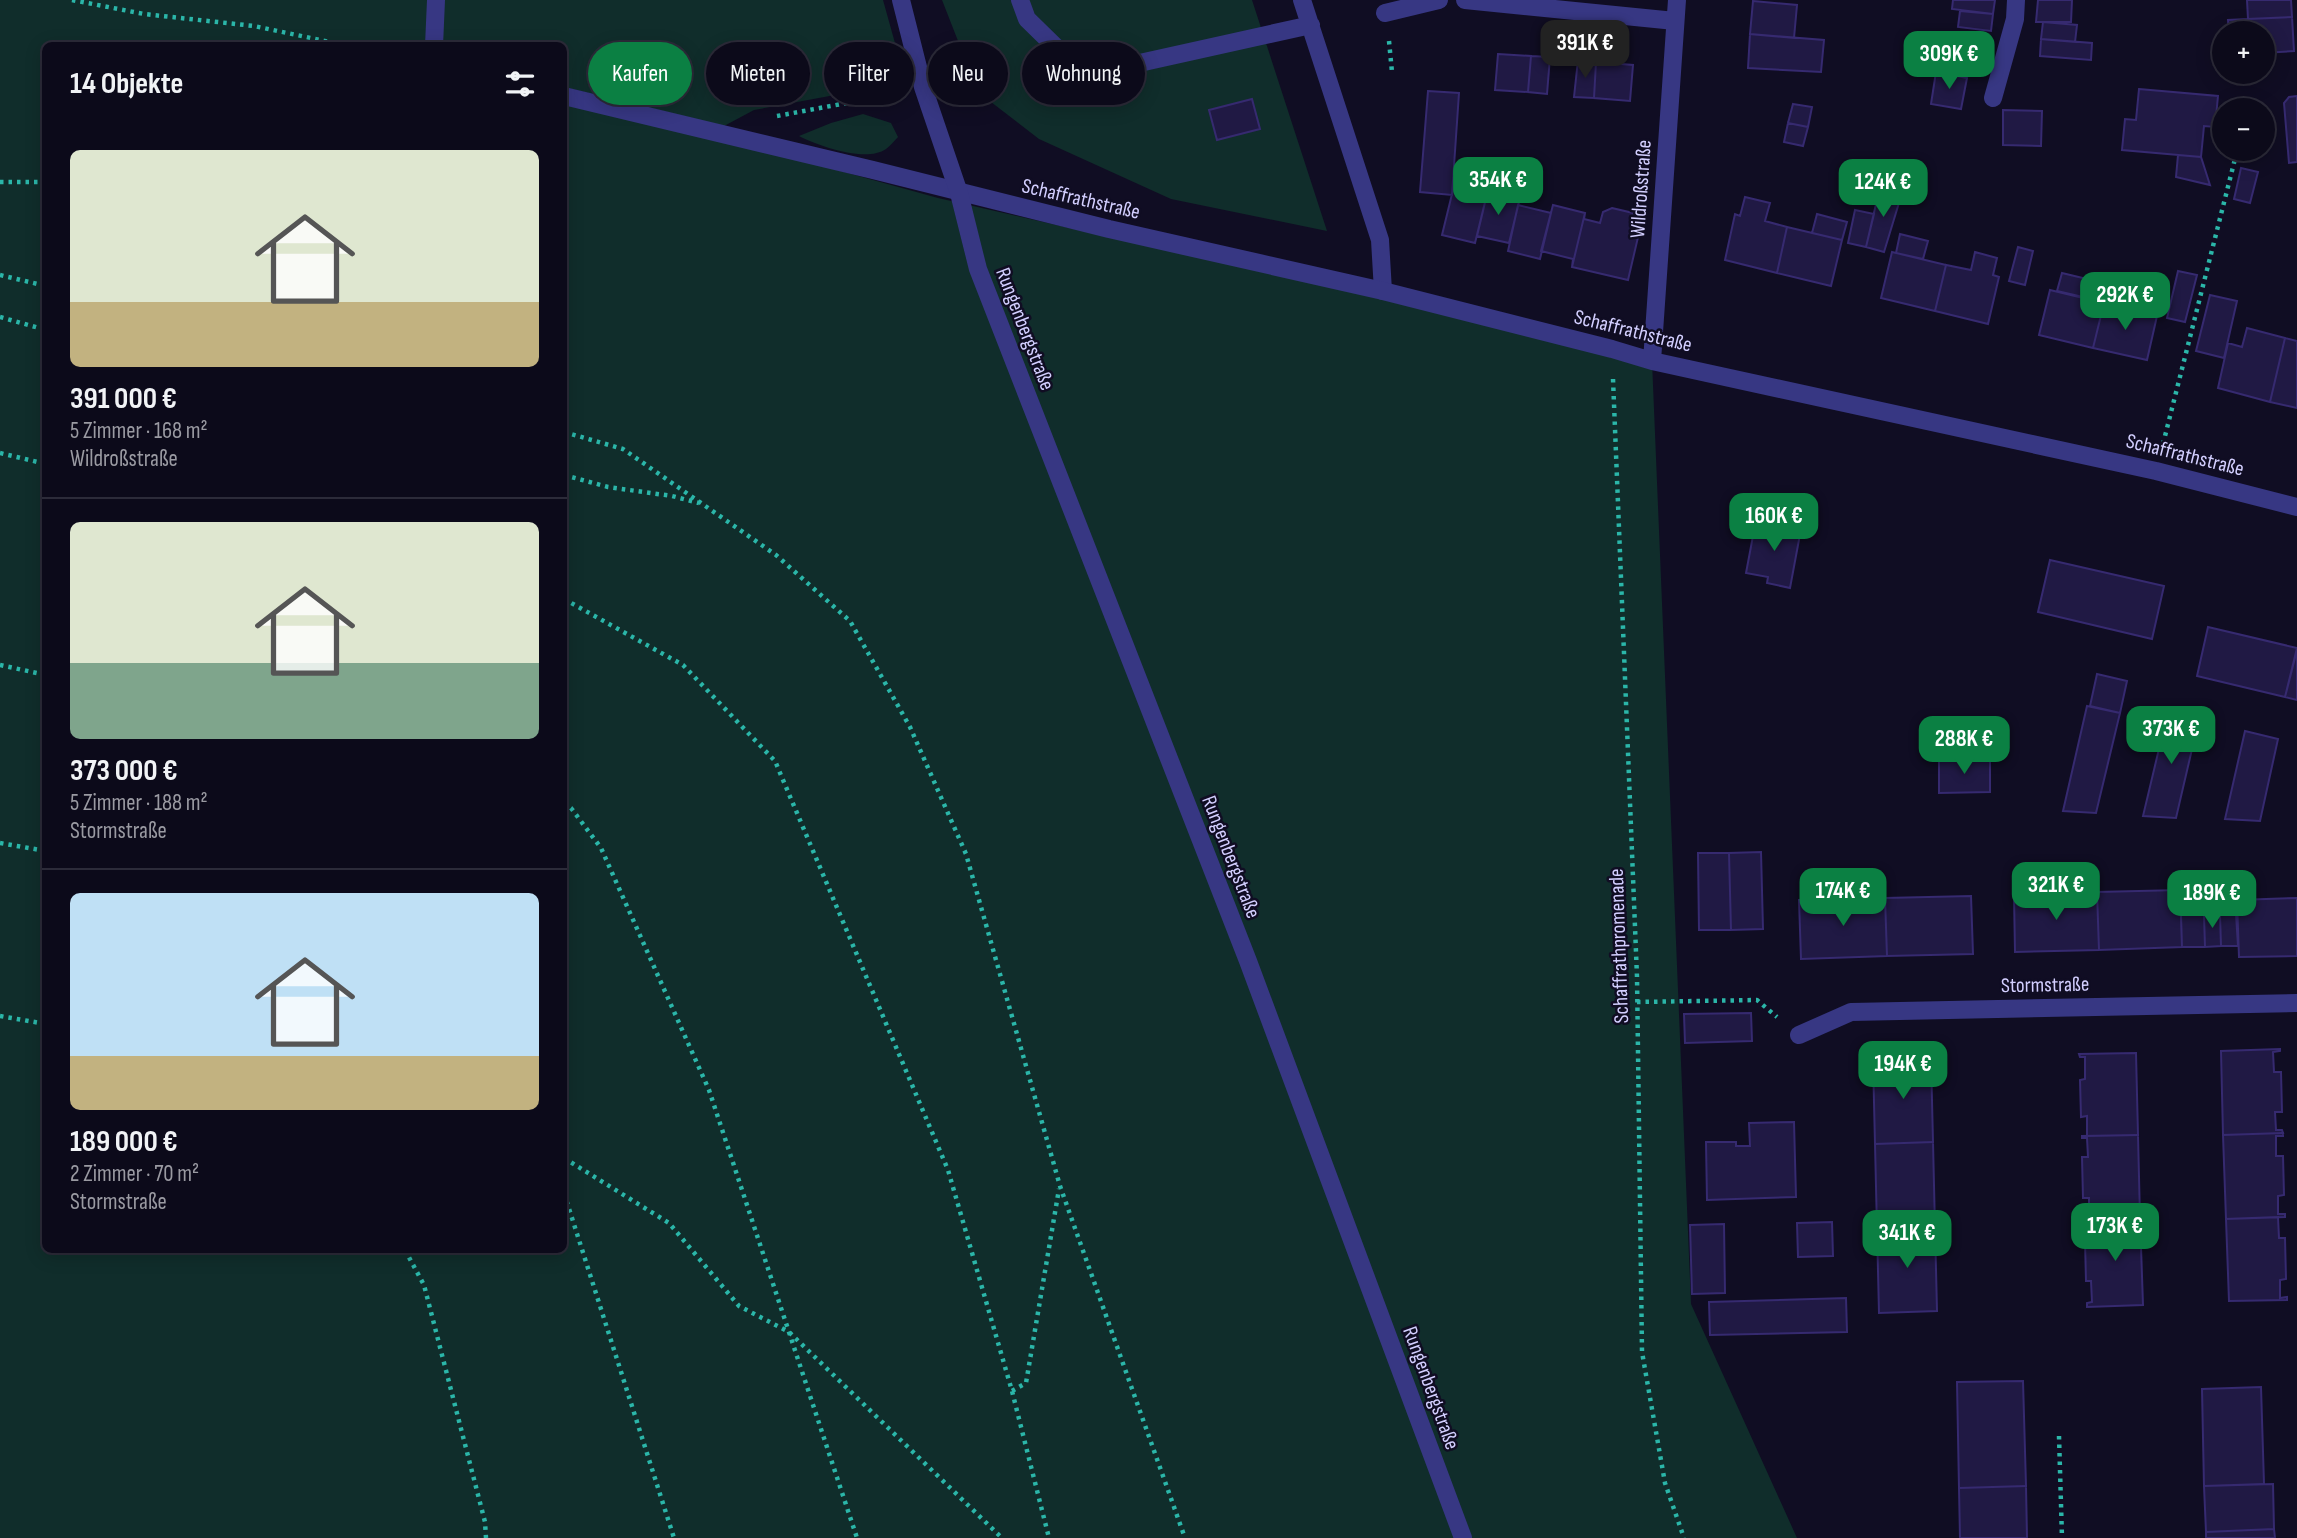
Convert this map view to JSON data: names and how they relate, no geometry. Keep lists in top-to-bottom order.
{
  "streets": {
    "street": [
      "Wildroßstraße",
      "Schaffrathstraße",
      "Rungenbergstraße",
      "Stormstraße"
    ],
    "path": ["Schaffrathpromenade"]
  },
  "crossings": [
    ["Wildroßstraße", "Schaffrathstraße"],
    ["Schaffrathstraße", "Rungenbergstraße"],
    ["Schaffrathstraße", "Schaffrathpromenade"]
  ],
  "page": {
    "price": [
      "391K €",
      "309K €",
      "354K €",
      "124K €",
      "292K €",
      "160K €",
      "373K €",
      "288K €",
      "321K €",
      "174K €",
      "189K €",
      "194K €",
      "173K €",
      "341K €"
    ],
    "map_buttons": ["+", "−"],
    "chip": [
      "Kaufen",
      "Mieten",
      "Filter",
      "Neu",
      "Wohnung"
    ],
    "heading": "14 Objekte",
    "list": [
      {
        "name": "391 000 €",
        "note": "5 Zimmer · 168 m² · Wildroßstraße"
      },
      {
        "name": "373 000 €",
        "note": "5 Zimmer · 188 m² · Stormstraße"
      },
      {
        "name": "189 000 €",
        "note": "2 Zimmer · 70 m² · Stormstraße"
      }
    ]
  }
}
